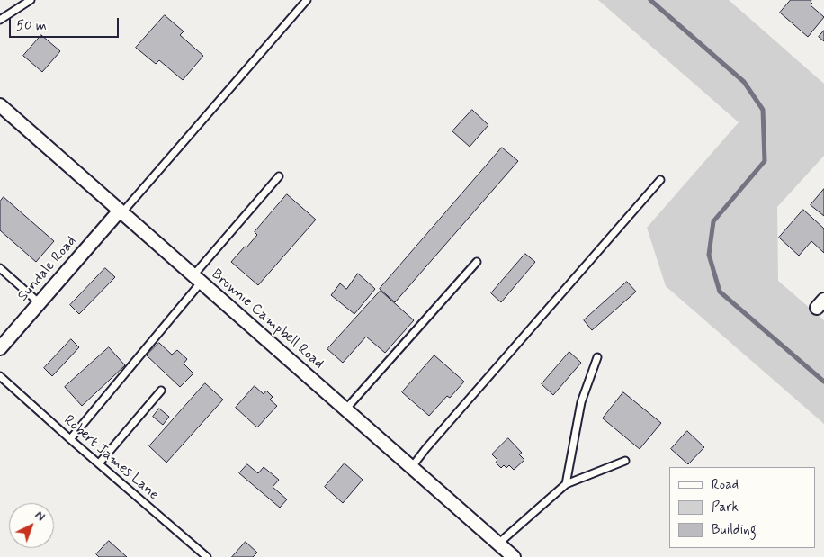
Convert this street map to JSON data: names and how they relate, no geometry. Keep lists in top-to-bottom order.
{
  "streets": {
    "street": ["Sundale Road", "Brownie Campbell Road"],
    "lane": ["Robert James Lane"]
  },
  "crossings": [
    ["Sundale Road", "Brownie Campbell Road"]
  ],
  "legend": ["Road", "Park", "Building"],
  "scale_bar": "50 m",
  "north": "top right"
}
